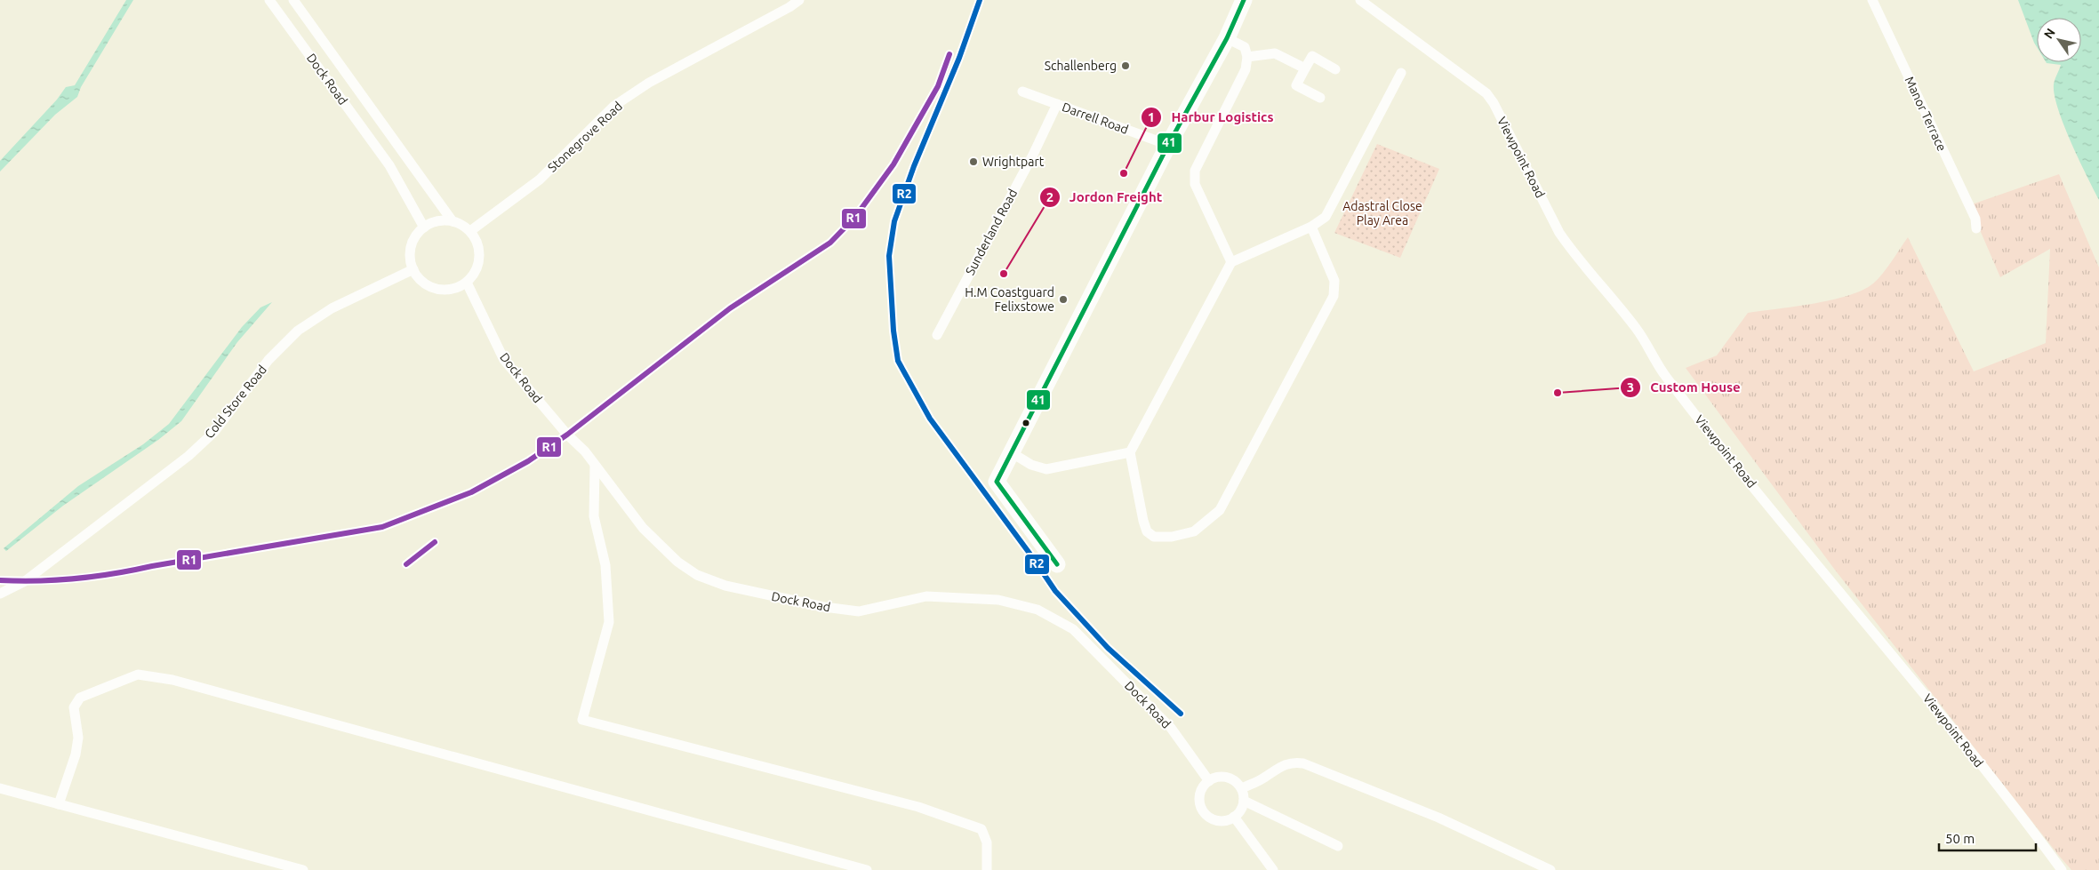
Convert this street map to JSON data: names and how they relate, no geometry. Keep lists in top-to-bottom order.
{
  "streets": {
    "street": [
      "Dock Road",
      "Manor Terrace",
      "Darrell Road",
      "Stonegrove Road",
      "Viewpoint Road",
      "Sunderland Road",
      "Cold Store Road"
    ]
  },
  "crossings": [
    ["Dock Road", "Stonegrove Road"],
    ["Dock Road", "Cold Store Road"],
    ["Darrell Road", "Sunderland Road"],
    ["Stonegrove Road", "Cold Store Road"]
  ],
  "parks": ["Adastral Close Play Area"],
  "places": [
    "Schallenberg",
    "Wrightpart",
    "Harbur Logistics",
    "Jordon Freight",
    "H.M Coastguard Felixstowe",
    "Custom House"
  ],
  "lines": ["transit line R2", "transit line 41", "transit line R1"],
  "scale_bar": "50 m",
  "north": "top left"
}
